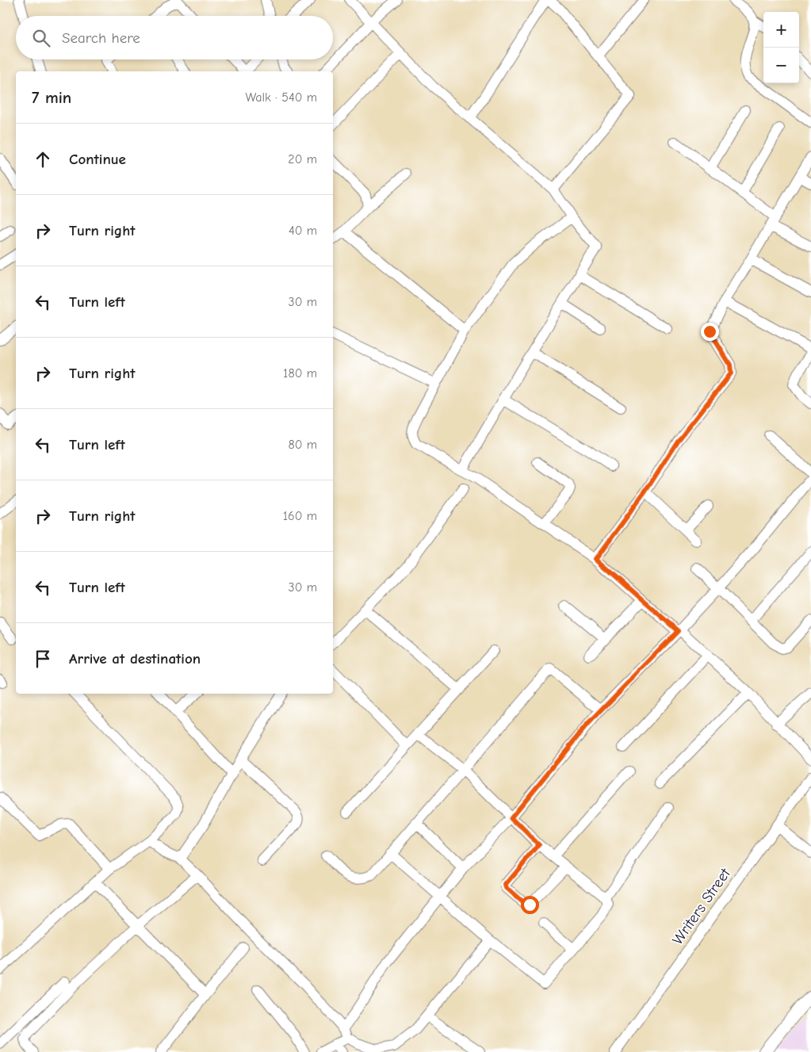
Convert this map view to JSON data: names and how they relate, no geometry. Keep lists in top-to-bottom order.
{
  "streets": {
    "street": ["Writers Street"]
  },
  "page": {
    "map_buttons": ["+", "−"],
    "search": "Search here",
    "heading": ["7 min", "Walk · 540 m"],
    "list": [
      ["Continue", "20 m"],
      ["Turn right", "40 m"],
      ["Turn left", "30 m"],
      ["Turn right", "180 m"],
      ["Turn left", "80 m"],
      ["Turn right", "160 m"],
      ["Turn left", "30 m"],
      "Arrive at destination"
    ]
  }
}
